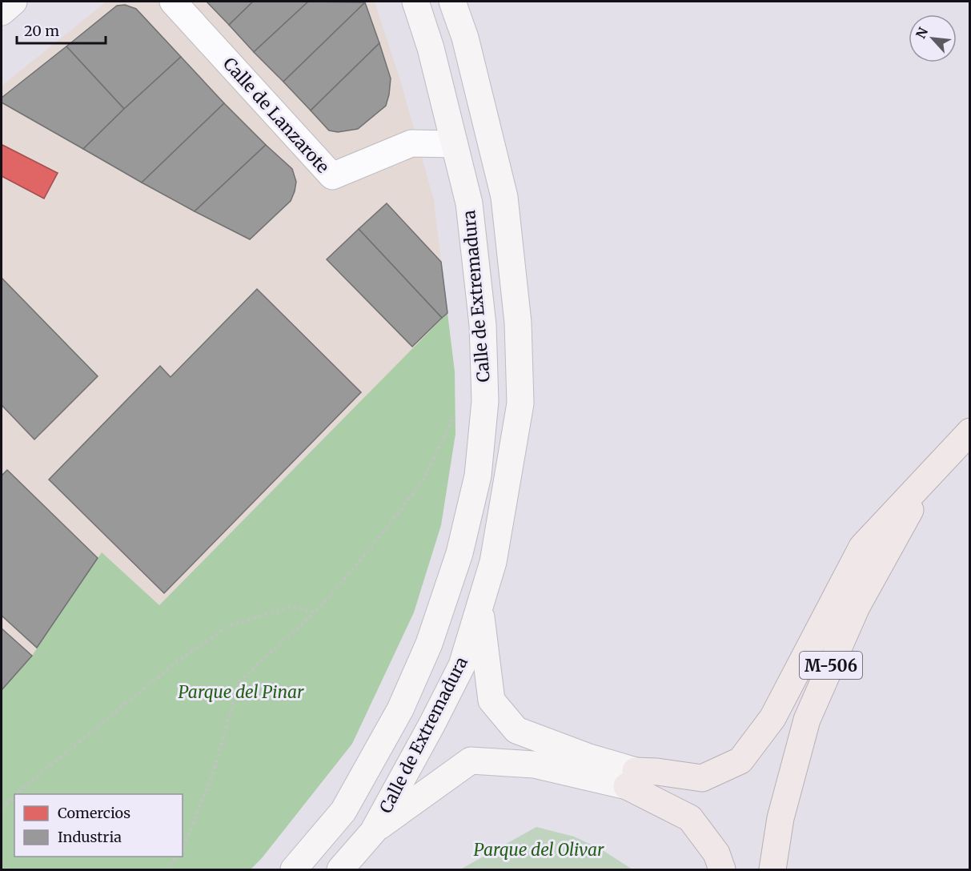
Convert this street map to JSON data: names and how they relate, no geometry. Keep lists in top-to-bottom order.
{
  "streets": {
    "highway": ["M-506"],
    "main road": ["Calle de Extremadura"],
    "street": ["Calle de Lanzarote"]
  },
  "crossings": [
    ["Calle de Lanzarote", "Calle de Extremadura"]
  ],
  "parks": ["Parque del Pinar", "Parque del Olivar"],
  "legend": ["Comercios", "Industria"],
  "scale_bar": "20 m",
  "north": "top left"
}
